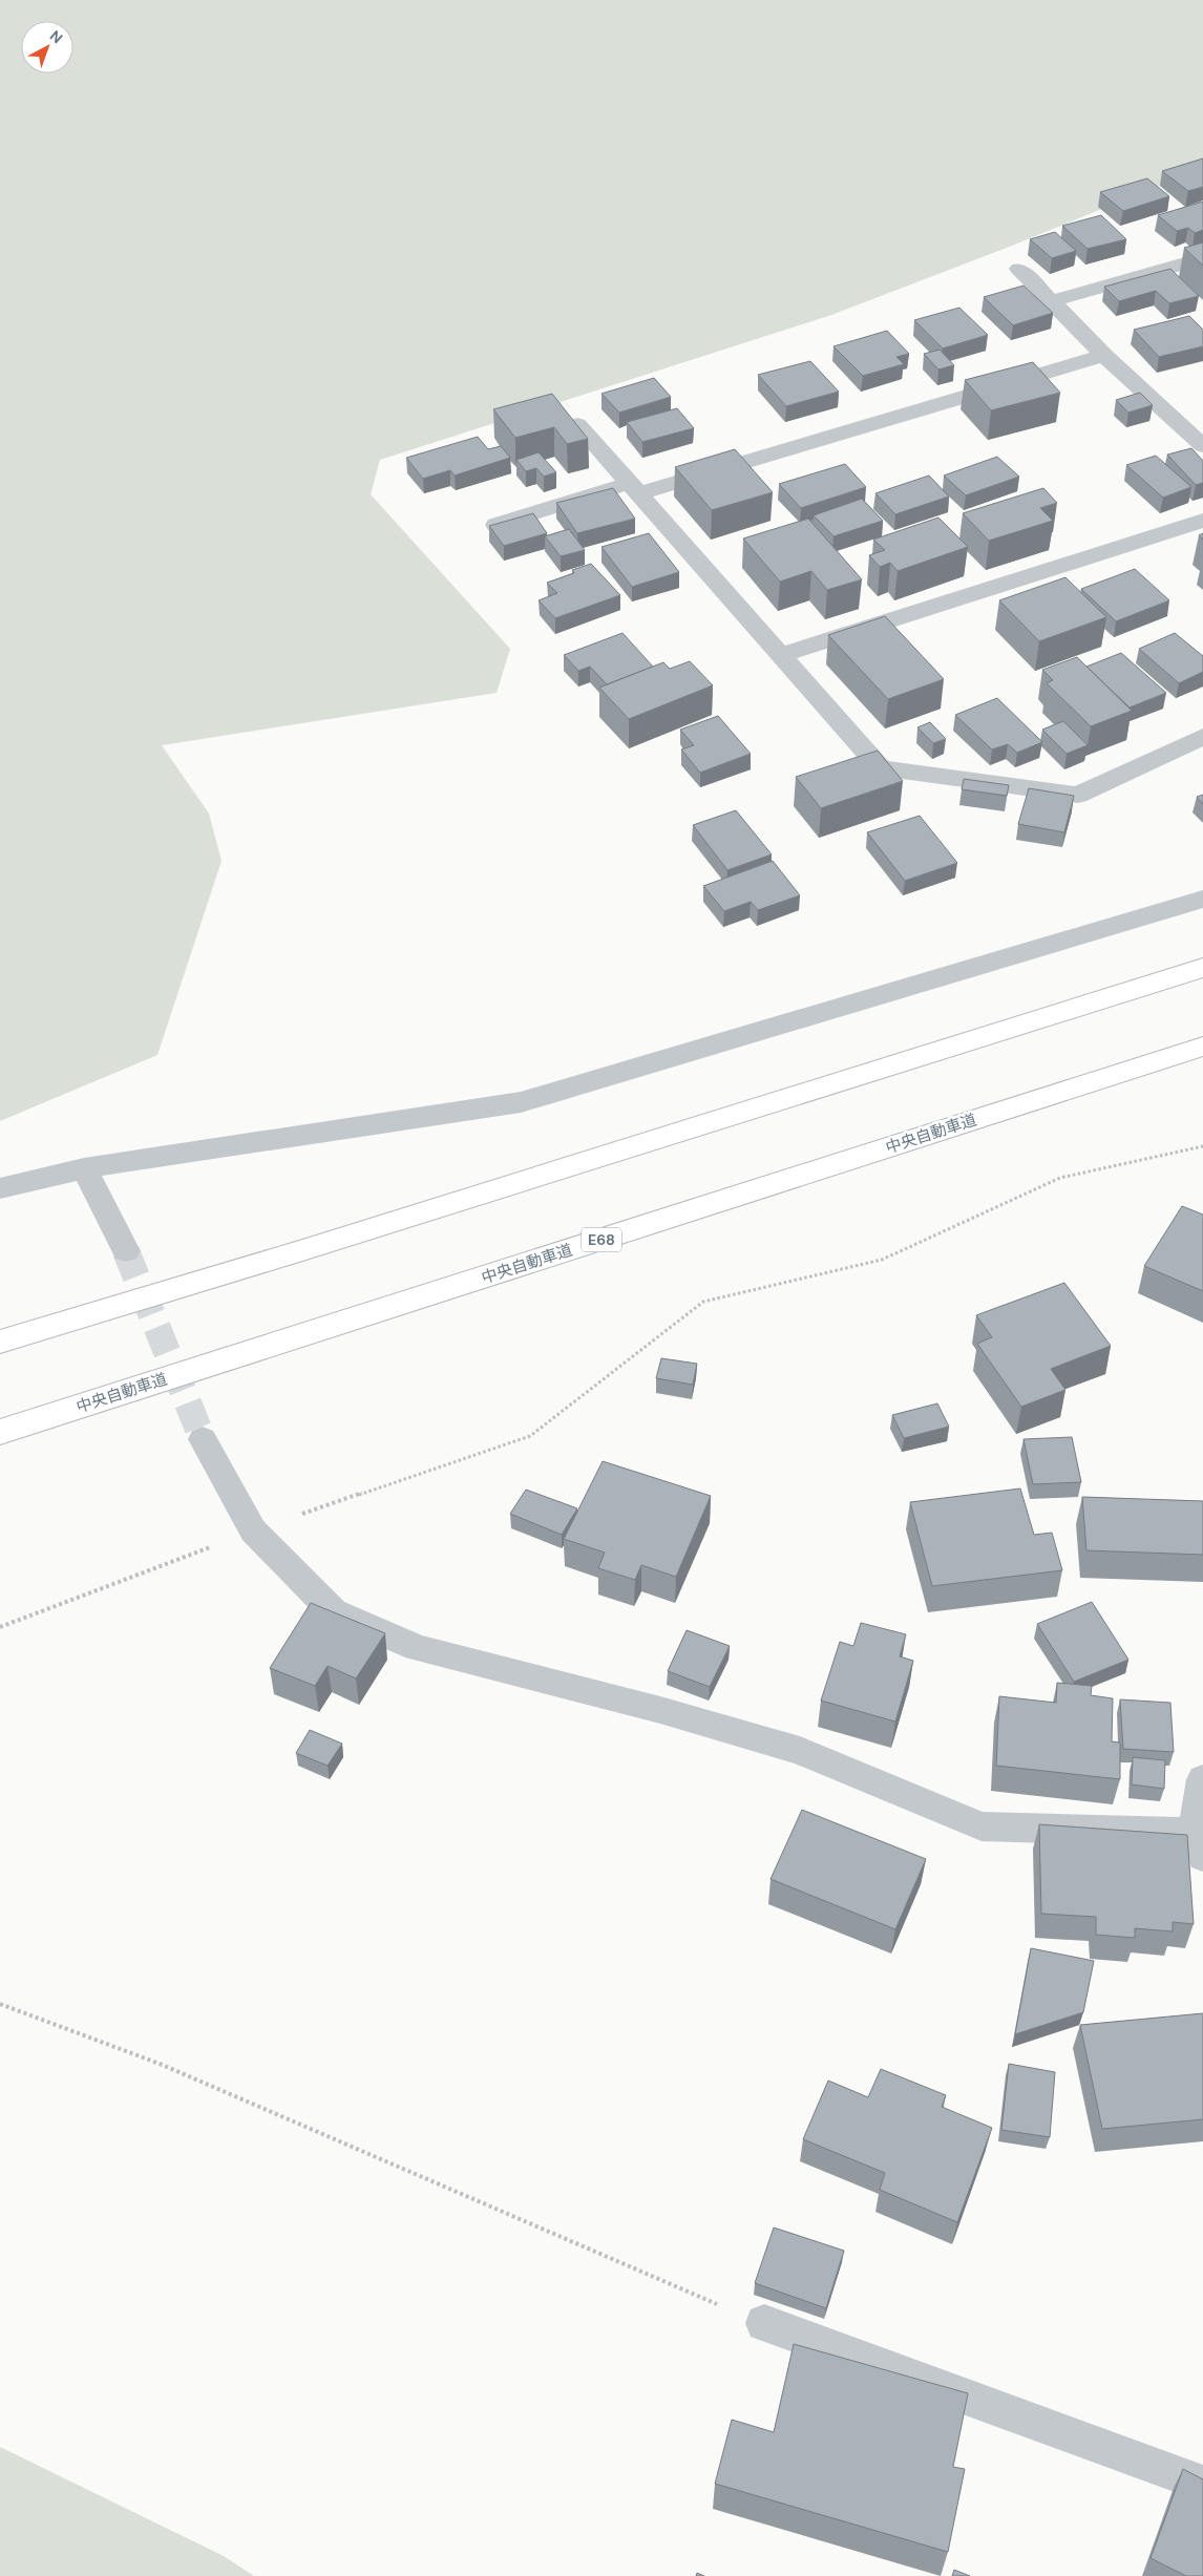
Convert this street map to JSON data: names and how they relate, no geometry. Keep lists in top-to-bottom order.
{
  "streets": {
    "highway": ["中央自動車道", "E68"]
  },
  "north": "top right"
}
